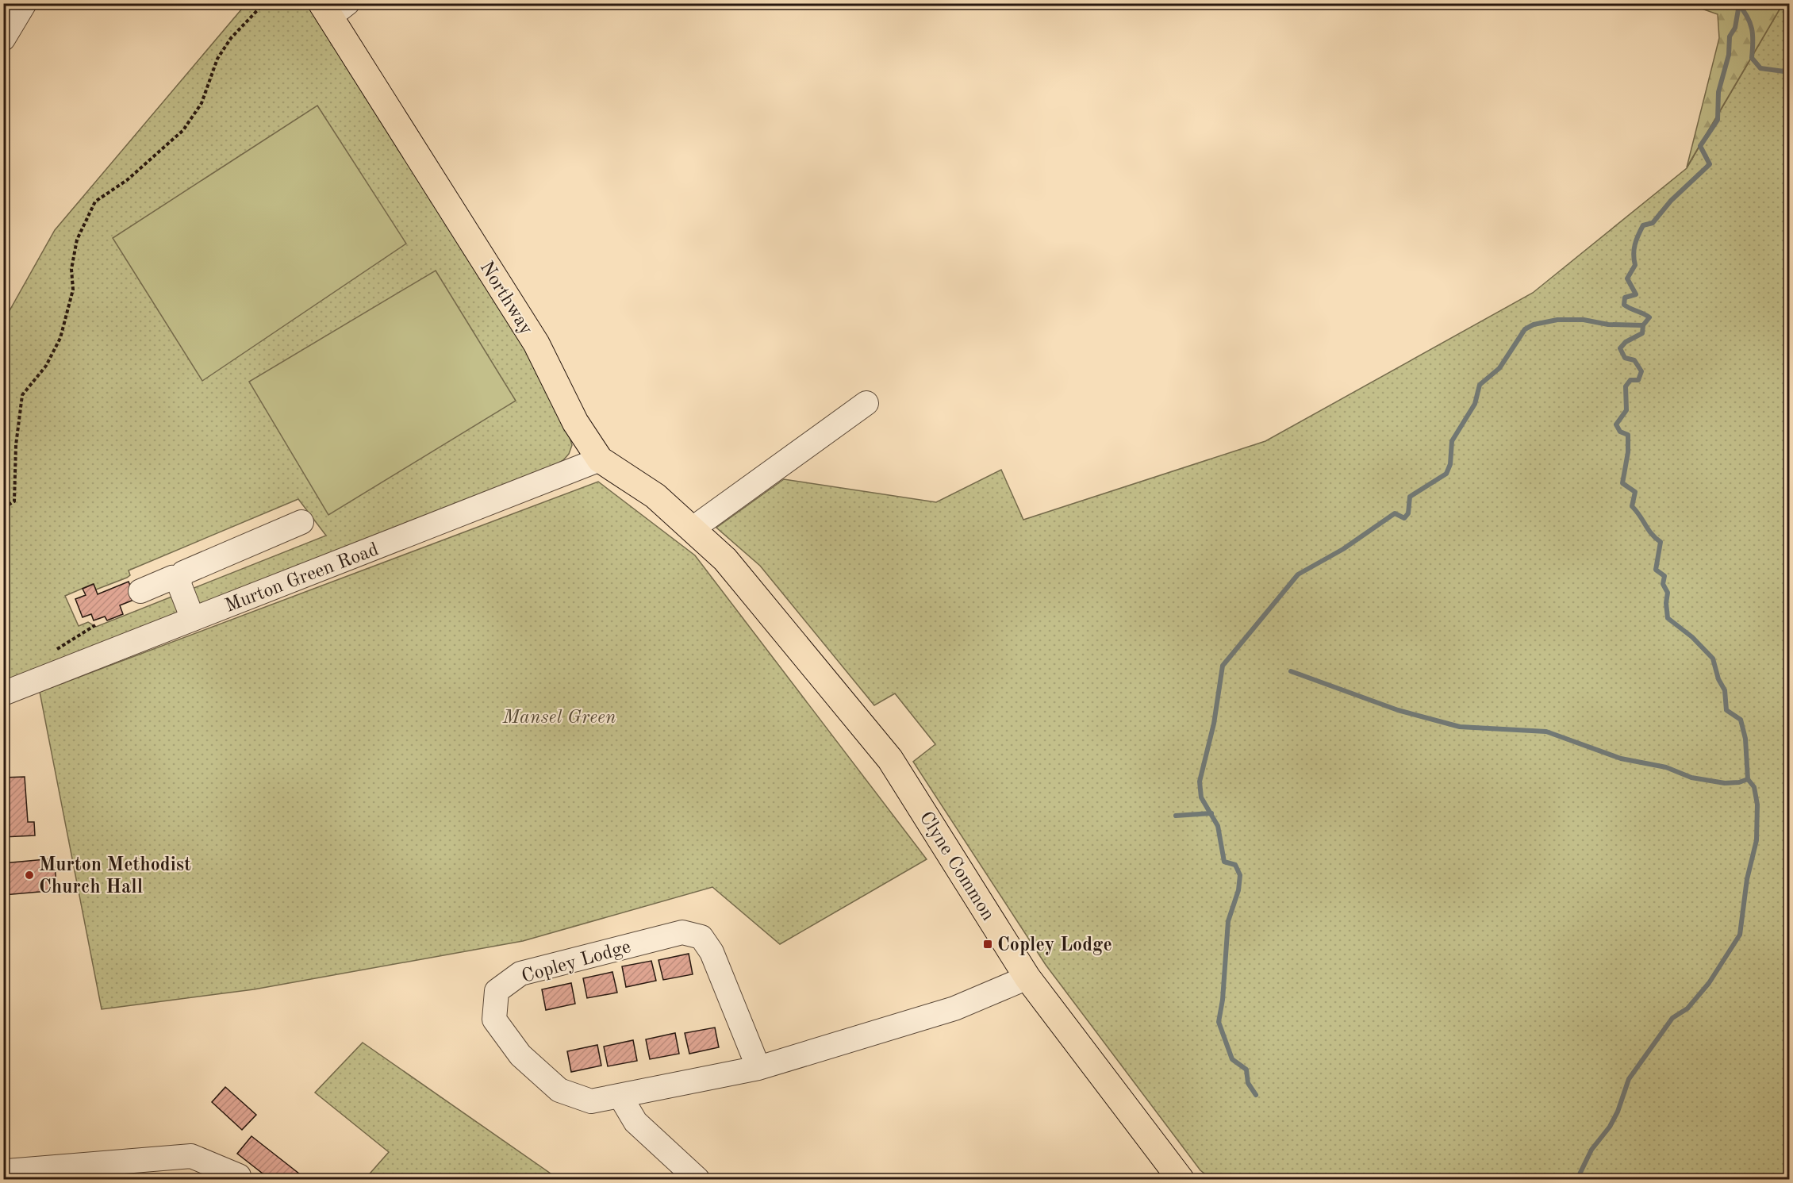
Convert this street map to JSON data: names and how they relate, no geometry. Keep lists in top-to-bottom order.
{
  "streets": {
    "main road": ["Northway", "Clyne Common"],
    "street": ["Murton Green Road", "Copley Lodge"]
  },
  "crossings": [
    ["Northway", "Murton Green Road"],
    ["Northway", "Clyne Common"],
    ["Clyne Common", "Copley Lodge"]
  ],
  "parks": ["Mansel Green"],
  "places": {
    "other": ["Murton Methodist Church Hall"],
    "transit": ["Copley Lodge"]
  }
}
